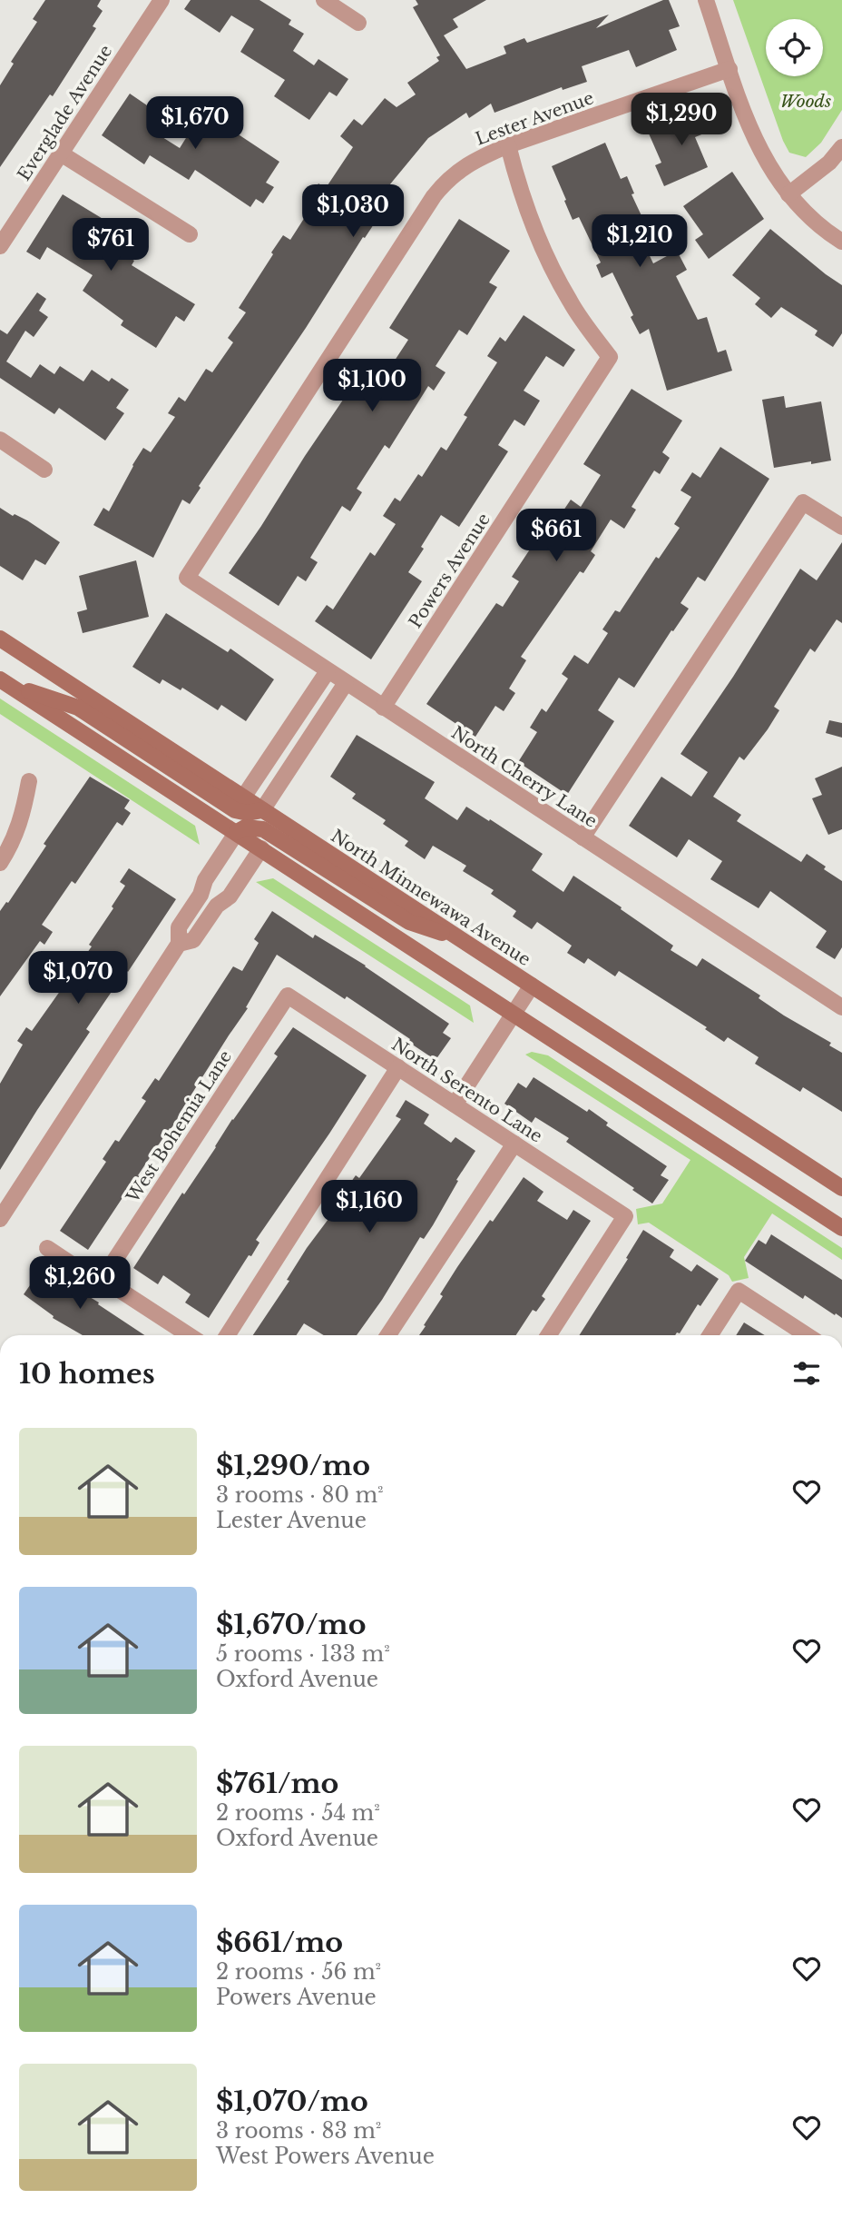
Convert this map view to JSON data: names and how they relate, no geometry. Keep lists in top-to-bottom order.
{
  "streets": {
    "main road": ["North Minnewawa Avenue"],
    "street": [
      "Everglade Avenue",
      "Lester Avenue",
      "Powers Avenue",
      "North Cherry Lane",
      "North Serento Lane",
      "West Bohemia Lane"
    ]
  },
  "crossings": [
    ["Lester Avenue", "Powers Avenue"],
    ["Lester Avenue", "North Cherry Lane"],
    ["Powers Avenue", "North Cherry Lane"],
    ["North Serento Lane", "West Bohemia Lane"]
  ],
  "parks": ["Woods"],
  "page": {
    "price": [
      "$1,290",
      "$1,670",
      "$1,030",
      "$1,210",
      "$761",
      "$1,100",
      "$661",
      "$1,070",
      "$1,160",
      "$1,260"
    ],
    "heading": "10 homes",
    "list": [
      {
        "name": "$1,290/mo",
        "note": "3 rooms · 80 m² · Lester Avenue"
      },
      {
        "name": "$1,670/mo",
        "note": "5 rooms · 133 m² · Oxford Avenue"
      },
      {
        "name": "$761/mo",
        "note": "2 rooms · 54 m² · Oxford Avenue"
      },
      {
        "name": "$661/mo",
        "note": "2 rooms · 56 m² · Powers Avenue"
      },
      {
        "name": "$1,070/mo",
        "note": "3 rooms · 83 m² · West Powers Avenue"
      }
    ]
  }
}
